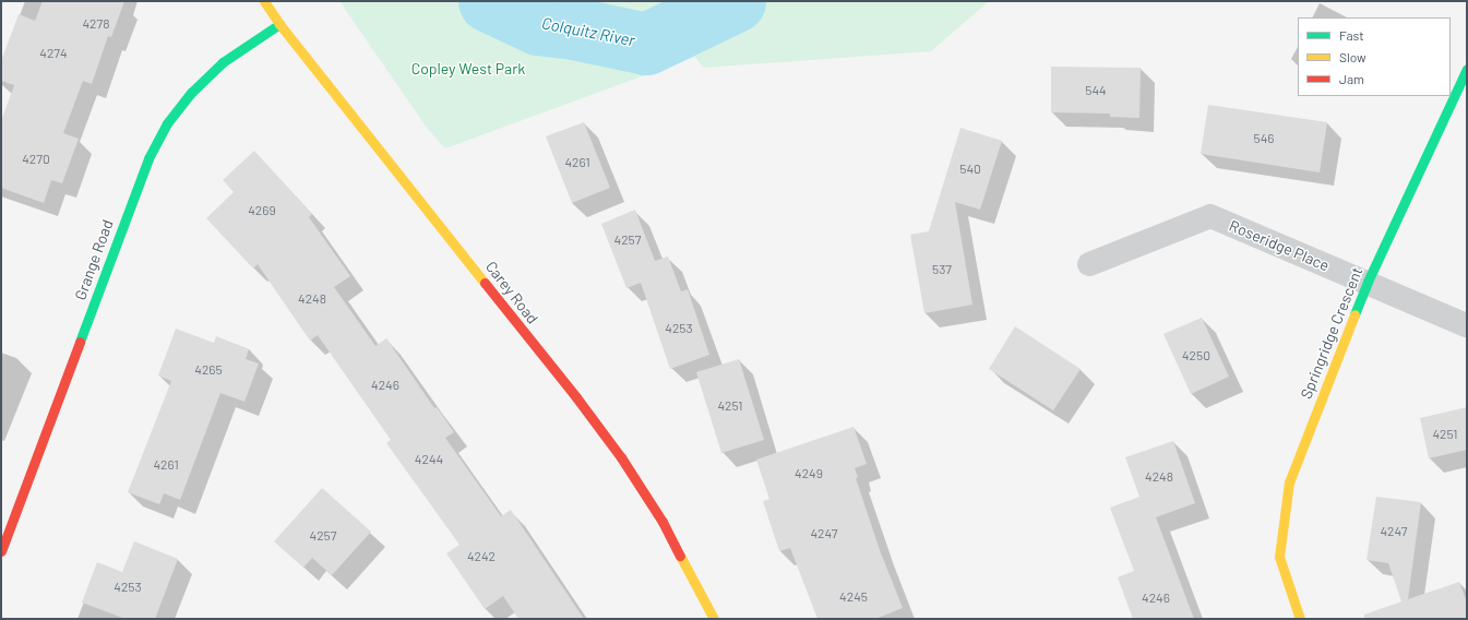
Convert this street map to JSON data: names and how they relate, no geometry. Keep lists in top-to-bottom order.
{
  "streets": {
    "street": [
      "Roseridge Place",
      "Grange Road",
      "Carey Road",
      "Springridge Crescent"
    ]
  },
  "crossings": [
    ["Roseridge Place", "Springridge Crescent"],
    ["Grange Road", "Carey Road"]
  ],
  "water": ["Colquitz River"],
  "parks": ["Copley West Park"],
  "house_numbers": [
    "4278",
    "4274",
    "544",
    "546",
    "4270",
    "4261",
    "540",
    "4269",
    "4257",
    "537",
    "4248",
    "4253",
    "4250",
    "4265",
    "4246",
    "4251",
    "4251",
    "4244",
    "4261",
    "4249",
    "4248",
    "4247",
    "4247",
    "4257",
    "4242",
    "4253",
    "4245",
    "4246"
  ],
  "legend": ["Fast", "Slow", "Jam"]
}
